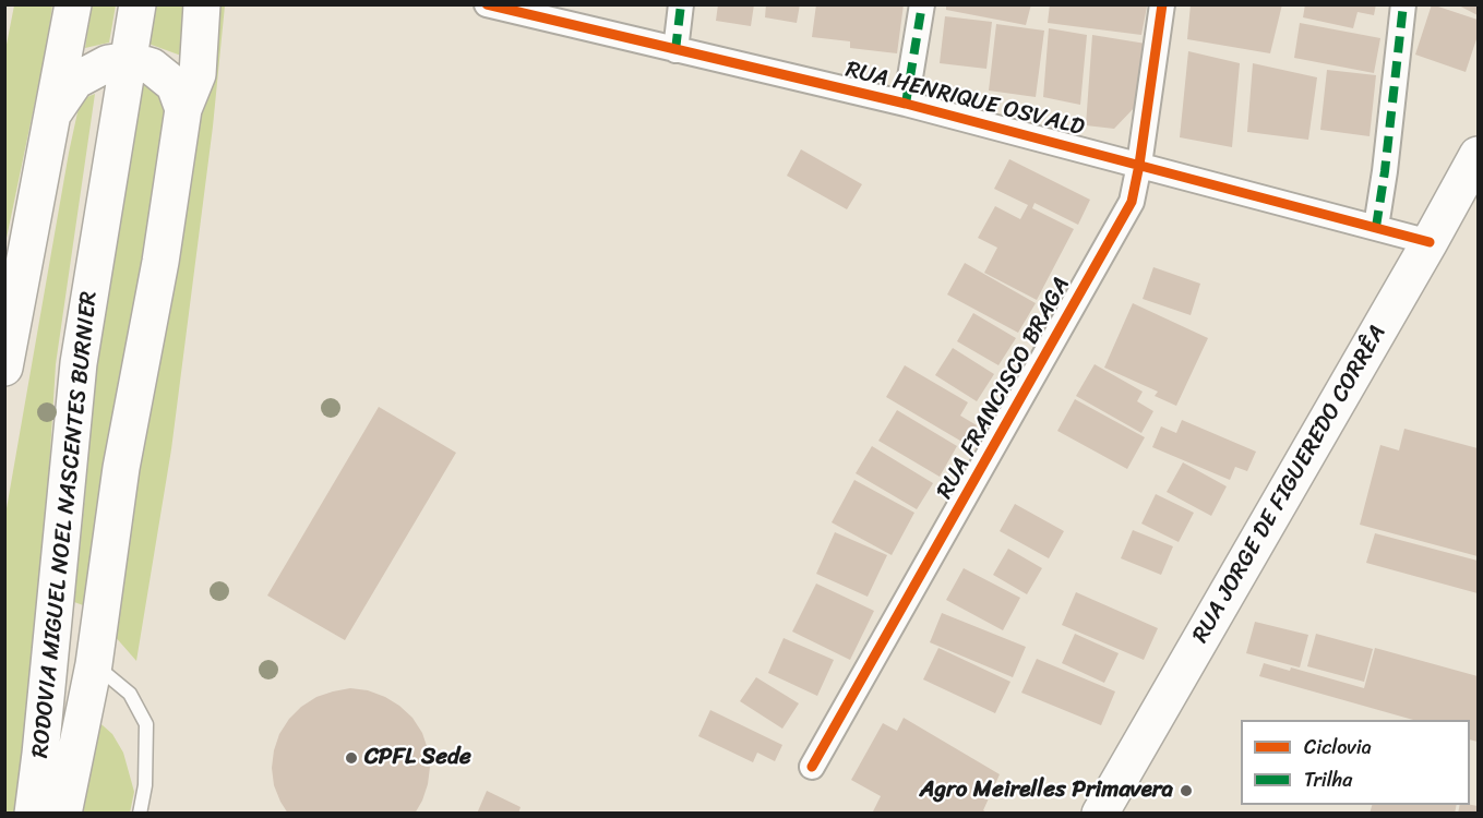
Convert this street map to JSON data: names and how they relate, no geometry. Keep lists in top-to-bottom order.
{
  "streets": {
    "main road": ["RUA JORGE DE FIGUEREDO CORRÊA", "RODOVIA MIGUEL NOEL NASCENTES BURNIER"],
    "street": ["RUA HENRIQUE OSVALD", "RUA FRANCISCO BRAGA"]
  },
  "crossings": [
    ["RUA HENRIQUE OSVALD", "RUA FRANCISCO BRAGA"],
    ["RUA HENRIQUE OSVALD", "RUA JORGE DE FIGUEREDO CORRÊA"]
  ],
  "places": ["CPFL Sede", "Agro Meirelles Primavera"],
  "legend": ["Ciclovia", "Trilha"]
}
